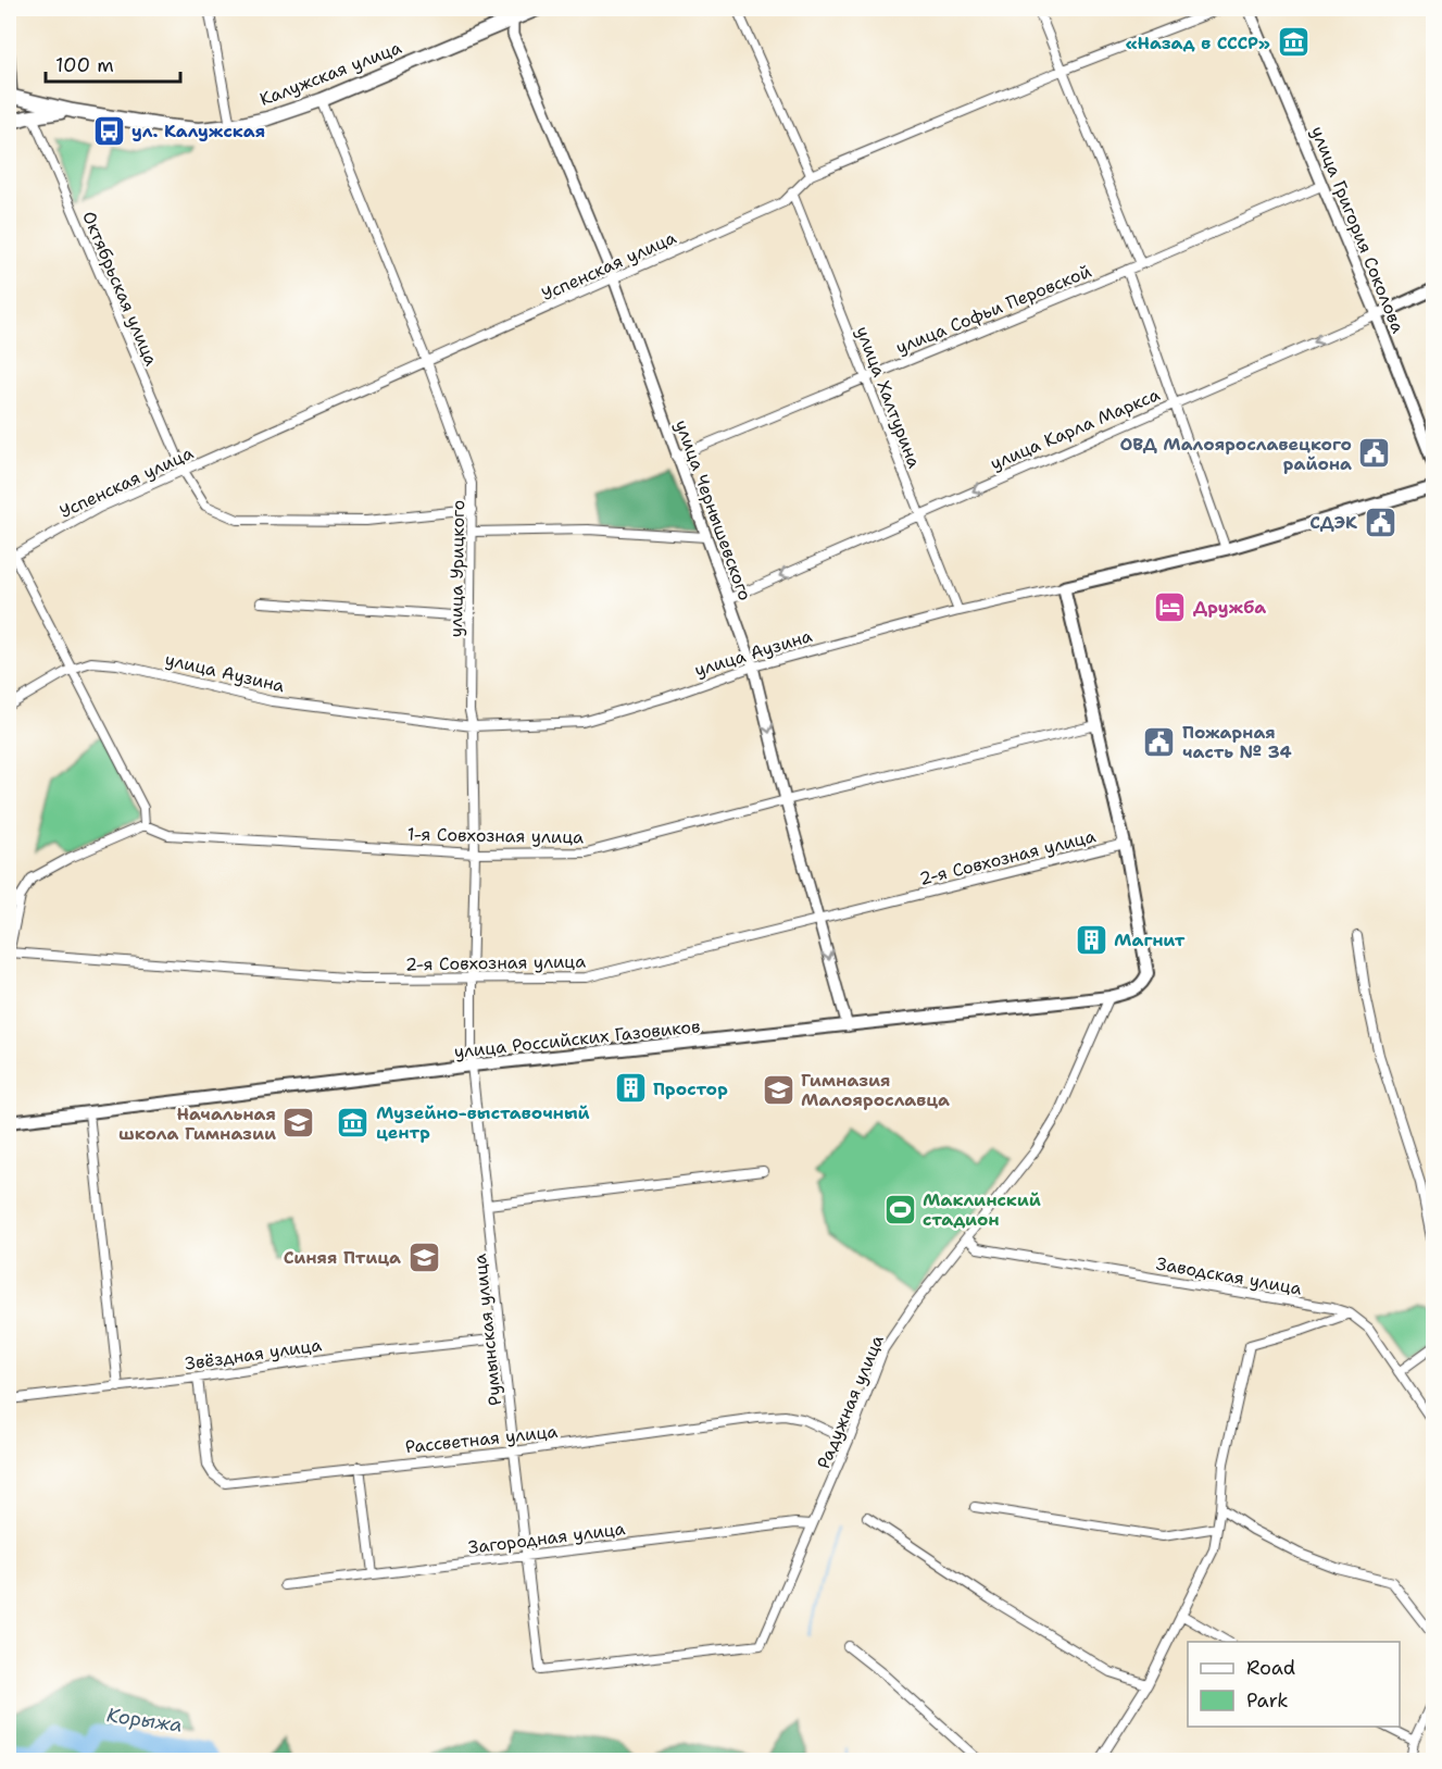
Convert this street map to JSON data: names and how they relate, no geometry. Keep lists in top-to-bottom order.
{
  "streets": {
    "main road": [
      "Калужская улица",
      "улица Григория Соколова",
      "улица Карла Маркса",
      "улица Аузина",
      "улица Российских Газовиков"
    ],
    "street": [
      "Успенская улица",
      "Октябрьская улица",
      "улица Софьи Перовской",
      "улица Халтурина",
      "улица Чернышевского",
      "улица Урицкого",
      "1-я Совхозная улица",
      "2-я Совхозная улица",
      "Заводская улица",
      "Румынская улица",
      "Звёздная улица",
      "Радужная улица",
      "Рассветная улица",
      "Загородная улица"
    ]
  },
  "crossings": [
    ["Калужская улица", "улица Чернышевского"],
    ["Калужская улица", "улица Урицкого"],
    ["улица Григория Соколова", "улица Софьи Перовской"],
    ["улица Григория Соколова", "улица Карла Маркса"],
    ["Успенская улица", "Октябрьская улица"],
    ["Успенская улица", "улица Халтурина"],
    ["Успенская улица", "улица Чернышевского"],
    ["Успенская улица", "улица Урицкого"],
    ["улица Софьи Перовской", "улица Халтурина"],
    ["улица Софьи Перовской", "улица Чернышевского"],
    ["улица Халтурина", "улица Карла Маркса"],
    ["улица Халтурина", "улица Аузина"],
    ["улица Карла Маркса", "улица Чернышевского"],
    ["улица Чернышевского", "улица Аузина"],
    ["улица Чернышевского", "1-я Совхозная улица"],
    ["улица Чернышевского", "2-я Совхозная улица"],
    ["улица Чернышевского", "улица Российских Газовиков"],
    ["улица Урицкого", "улица Аузина"],
    ["улица Урицкого", "1-я Совхозная улица"],
    ["улица Урицкого", "2-я Совхозная улица"],
    ["улица Урицкого", "улица Российских Газовиков"],
    ["улица Урицкого", "Румынская улица"],
    ["2-я Совхозная улица", "улица Российских Газовиков"],
    ["улица Российских Газовиков", "Румынская улица"],
    ["улица Российских Газовиков", "Радужная улица"],
    ["Заводская улица", "Радужная улица"],
    ["Румынская улица", "Звёздная улица"],
    ["Румынская улица", "Радужная улица"],
    ["Румынская улица", "Рассветная улица"],
    ["Румынская улица", "Загородная улица"],
    ["Звёздная улица", "Рассветная улица"],
    ["Радужная улица", "Рассветная улица"],
    ["Радужная улица", "Загородная улица"]
  ],
  "one_way": ["улица Карла Маркса"],
  "water": ["Корыжа"],
  "places": {
    "museum": ["«Назад в СССР»", "Музейно-выставочный центр"],
    "bus stop": ["ул. Калужская"],
    "public building": ["ОВД Малоярославецкого района", "СДЭК", "Пожарная часть № 34"],
    "hotel": ["Дружба"],
    "building": ["Магнит", "Простор"],
    "school or university": ["Гимназия Малоярославца", "Начальная школа Гимназии", "Синяя Птица"],
    "sports": ["Маклинский стадион"]
  },
  "legend": ["Road", "Park"],
  "scale_bar": "100 m"
}
